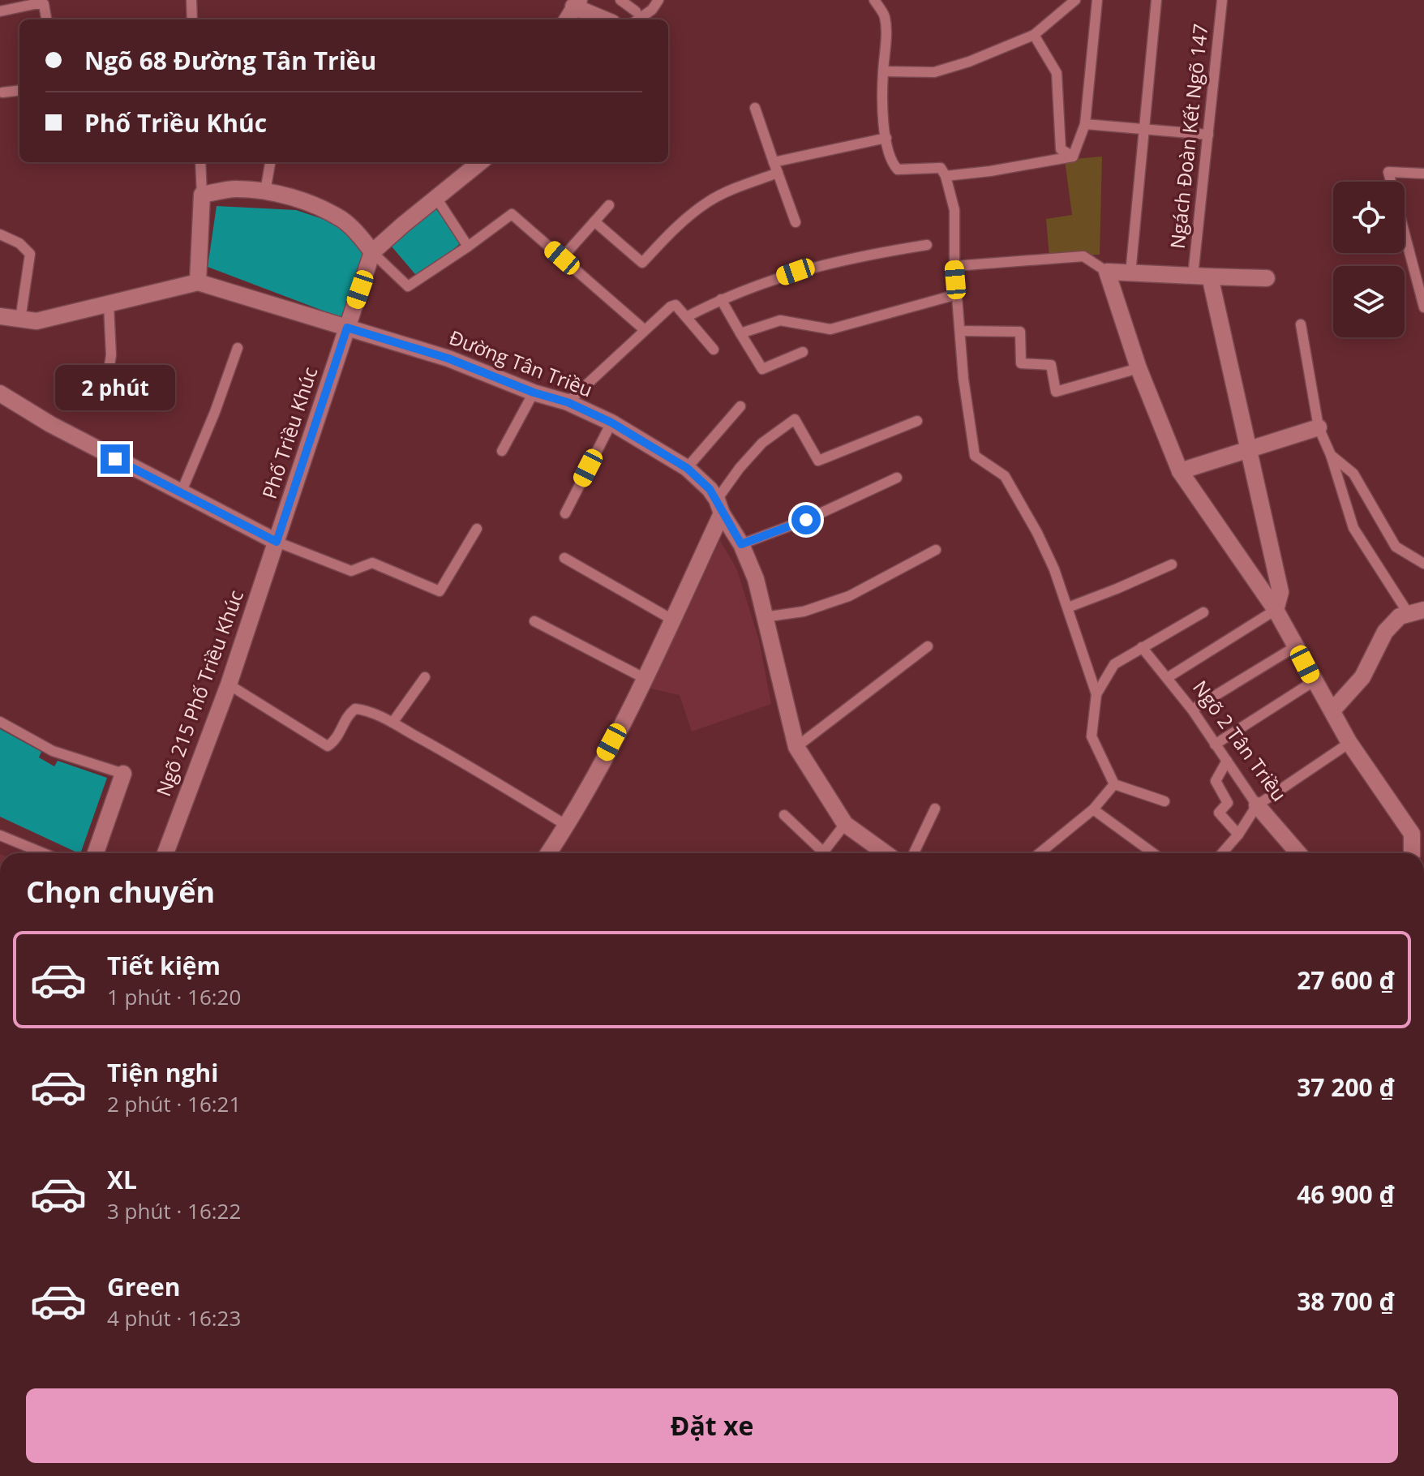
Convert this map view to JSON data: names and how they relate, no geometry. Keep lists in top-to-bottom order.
{
  "streets": {
    "street": [
      "Đường Tân Triều",
      "Phố Triều Khúc",
      "Ngõ 215 Phố Triều Khúc",
      "Ngõ 2 Tân Triều"
    ],
    "lane": ["Ngách Đoàn Kết Ngõ 147"]
  },
  "crossings": [
    ["Đường Tân Triều", "Phố Triều Khúc"],
    ["Phố Triều Khúc", "Ngõ 215 Phố Triều Khúc"]
  ],
  "page": {
    "banner": ["Ngõ 68 Đường Tân Triều", "Phố Triều Khúc"],
    "bubble": "2 phút",
    "heading": "Chọn chuyến",
    "list": [
      {
        "name": "Tiết kiệm",
        "note": "1 phút · 16:20",
        "value": "27 600 ₫"
      },
      {
        "name": "Tiện nghi",
        "note": "2 phút · 16:21",
        "value": "37 200 ₫"
      },
      {
        "name": "XL",
        "note": "3 phút · 16:22",
        "value": "46 900 ₫"
      },
      {
        "name": "Green",
        "note": "4 phút · 16:23",
        "value": "38 700 ₫"
      }
    ],
    "buttons": "Đặt xe"
  }
}
